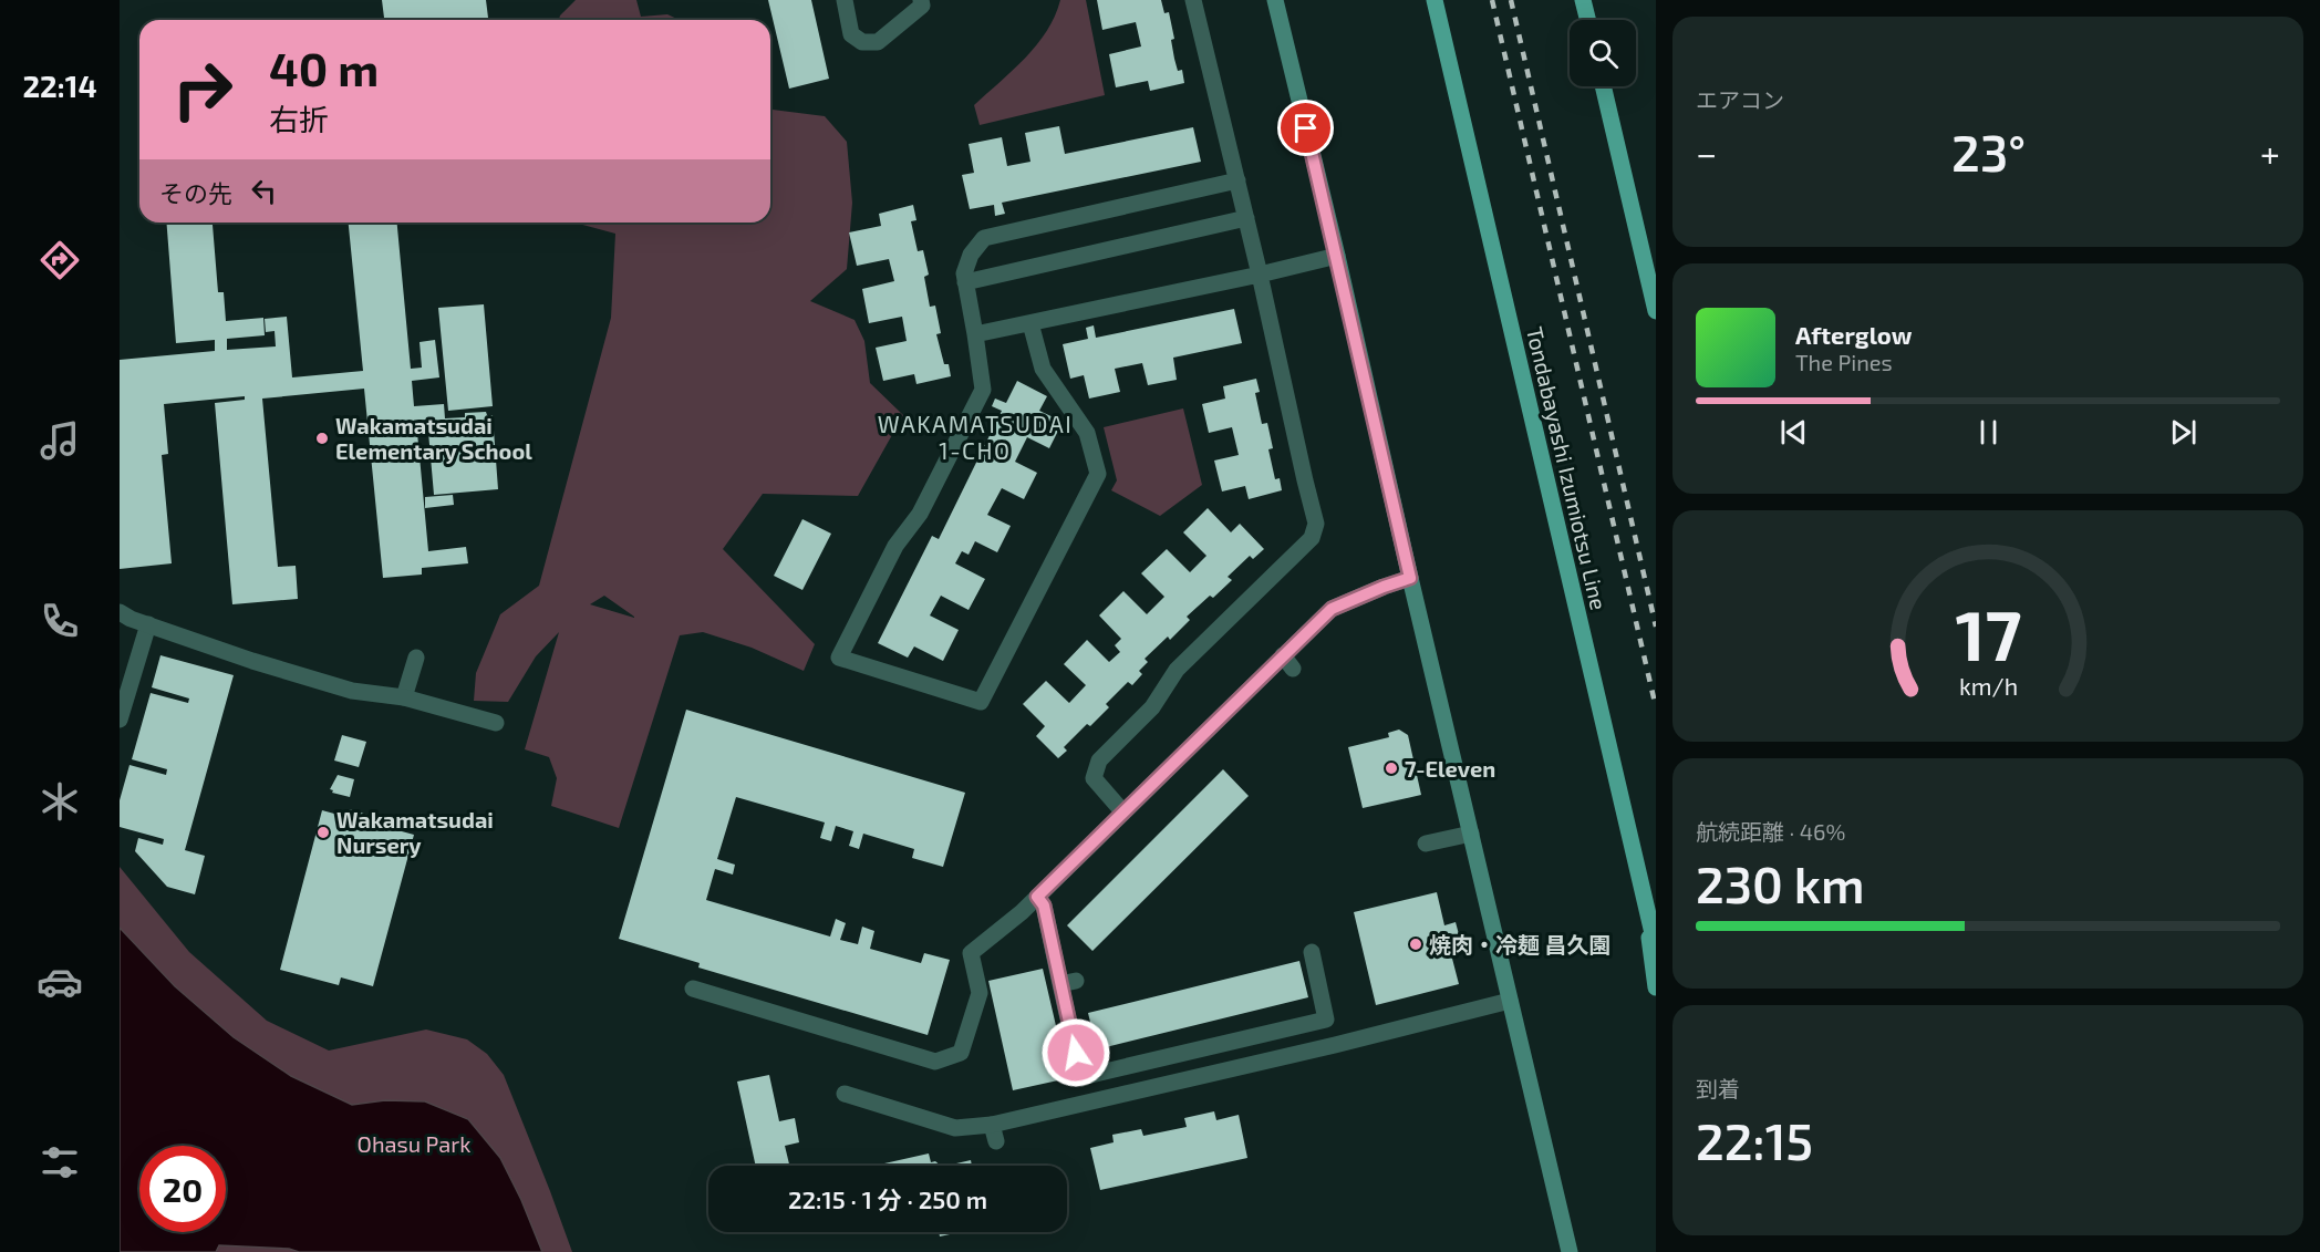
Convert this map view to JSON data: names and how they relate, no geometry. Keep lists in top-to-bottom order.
{
  "streets": {
    "main road": ["Tondabayashi Izumiotsu Line"]
  },
  "districts": ["WAKAMATSUDAI 1-CHO"],
  "parks": ["Ohasu Park"],
  "places": [
    "Wakamatsudai Elementary School",
    "7-Eleven",
    "Wakamatsudai Nursery",
    "焼肉・冷麺 昌久園"
  ],
  "page": {
    "tabs": "22:14",
    "tile": [
      "エアコン",
      ["航続距離 · 46%", "230 km"],
      ["到着", "22:15"]
    ],
    "turn": ["40 m", "右折"],
    "heat": ["−", "23°", "+"],
    "then": "その先",
    "song": ["Afterglow", "The Pines"],
    "limit": "20",
    "trip": "22:15 · 1 分 · 250 m",
    "gauge": ["17", "km/h"]
  }
}
